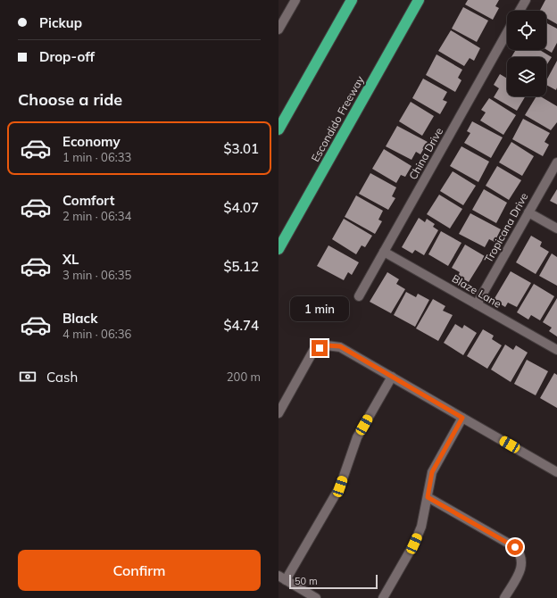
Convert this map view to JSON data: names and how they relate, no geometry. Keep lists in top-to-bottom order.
{
  "streets": {
    "highway": ["Escondido Freeway"],
    "street": ["China Drive", "Tropicana Drive", "Blaze Lane"]
  },
  "crossings": [
    ["China Drive", "Blaze Lane"],
    ["Tropicana Drive", "Blaze Lane"]
  ],
  "scale_bar": "50 m",
  "page": {
    "banner": ["Pickup", "Drop-off"],
    "heading": "Choose a ride",
    "list": [
      {
        "name": "Economy",
        "note": "1 min · 06:33",
        "value": "$3.01"
      },
      {
        "name": "Comfort",
        "note": "2 min · 06:34",
        "value": "$4.07"
      },
      {
        "name": "XL",
        "note": "3 min · 06:35",
        "value": "$5.12"
      },
      {
        "name": "Black",
        "note": "4 min · 06:36",
        "value": "$4.74"
      }
    ],
    "bubble": "1 min",
    "pay": ["Cash", "200 m"],
    "buttons": "Confirm",
    "scale": "50 m"
  }
}
